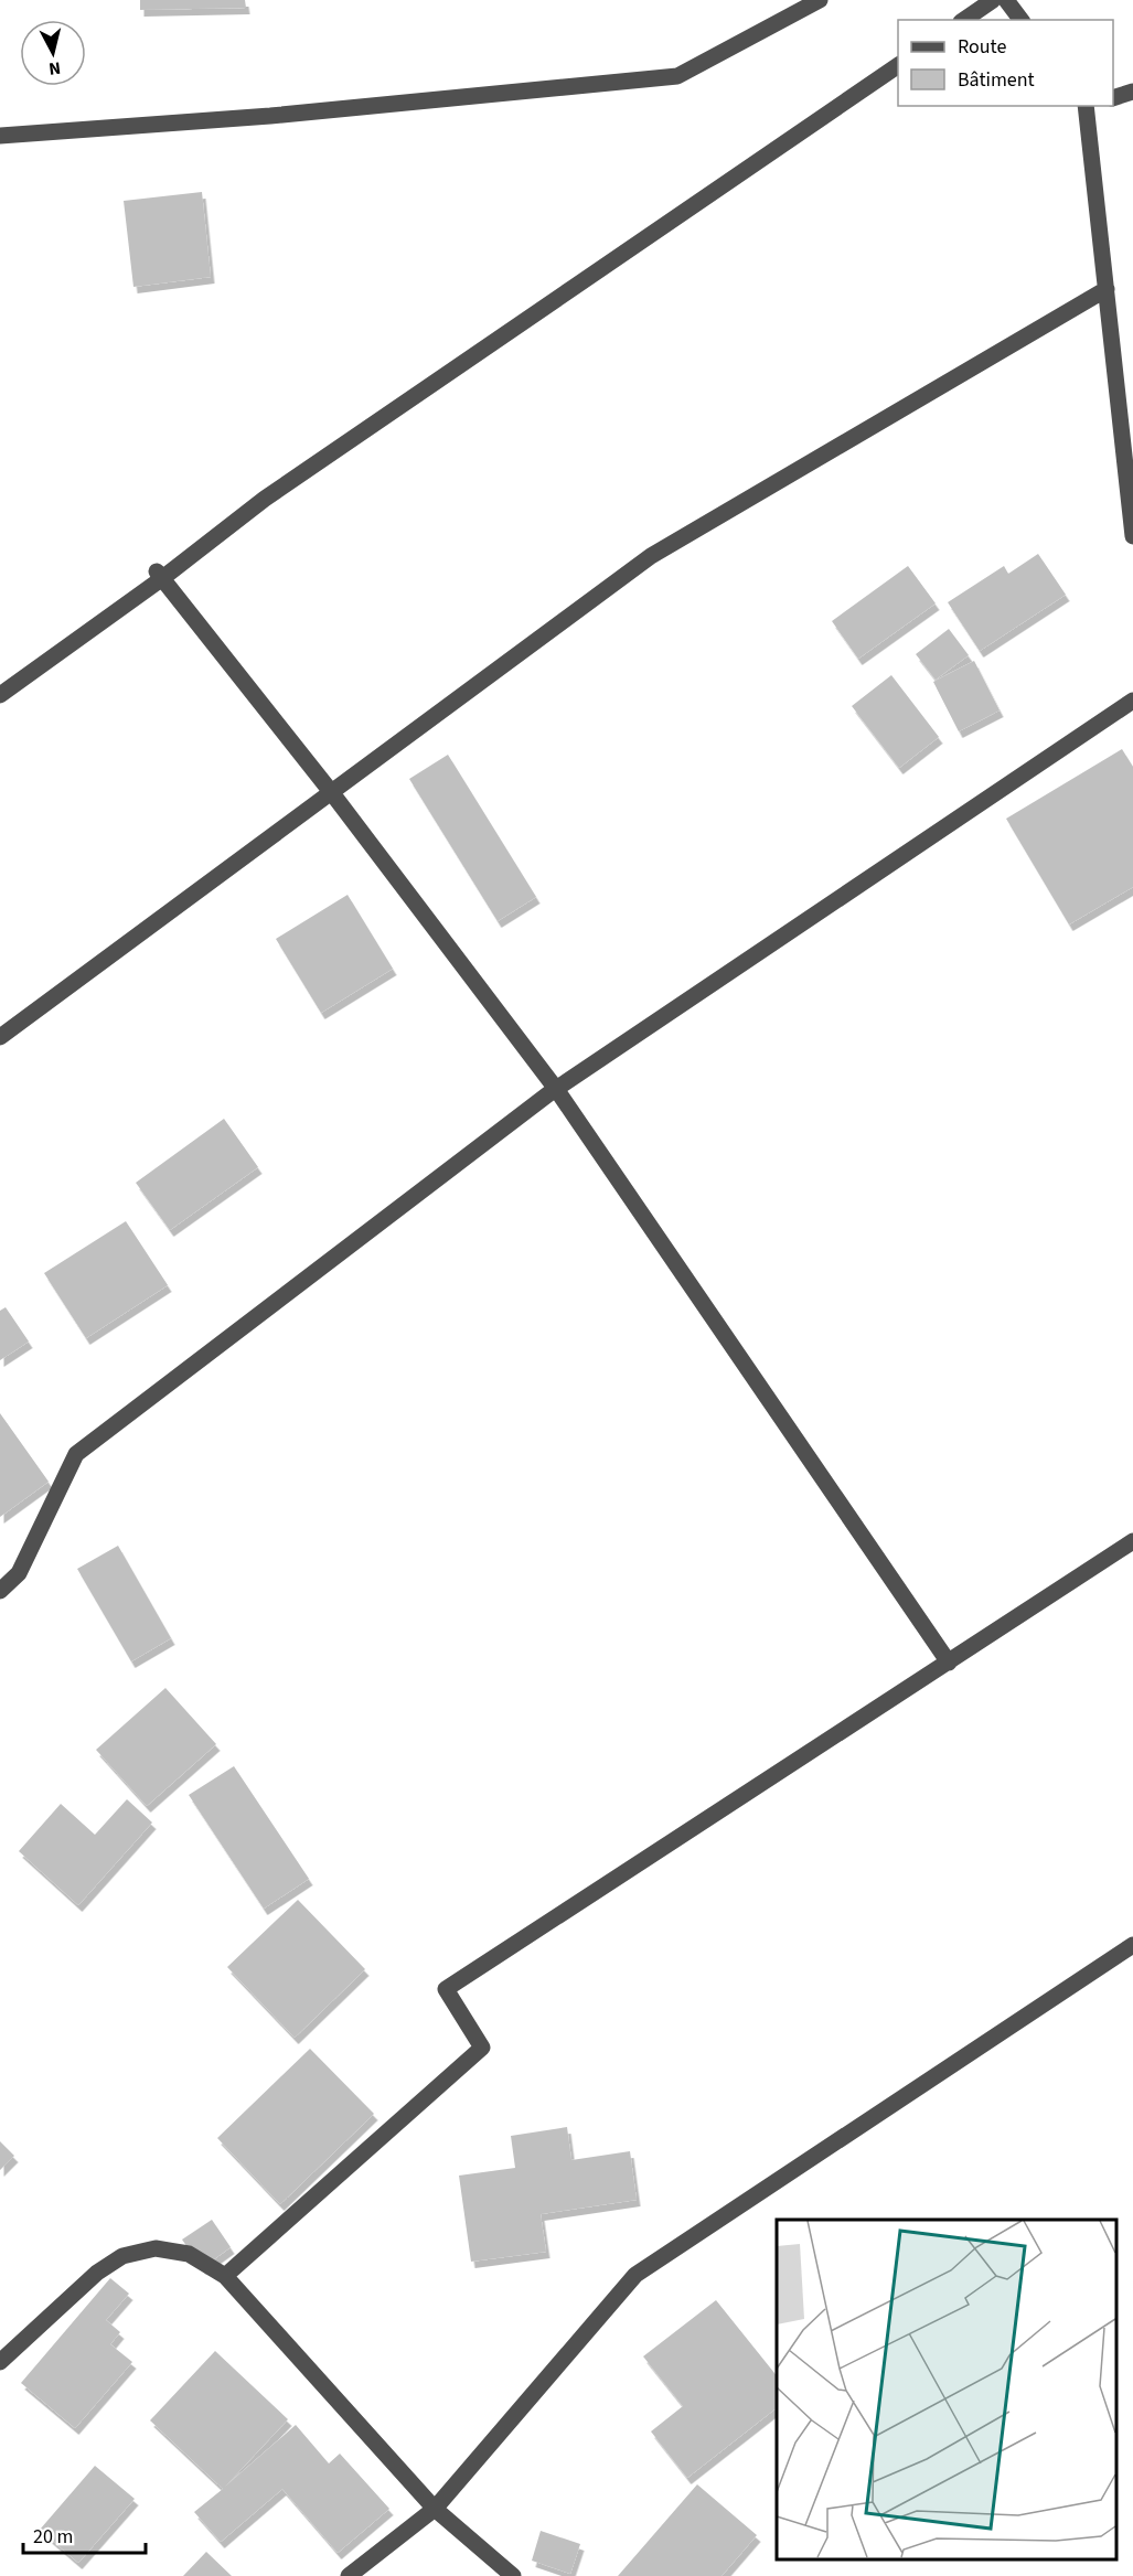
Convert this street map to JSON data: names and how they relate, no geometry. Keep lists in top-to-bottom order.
{
  "legend": ["Route", "Bâtiment"],
  "scale_bar": "20 m",
  "north": "bottom"
}
